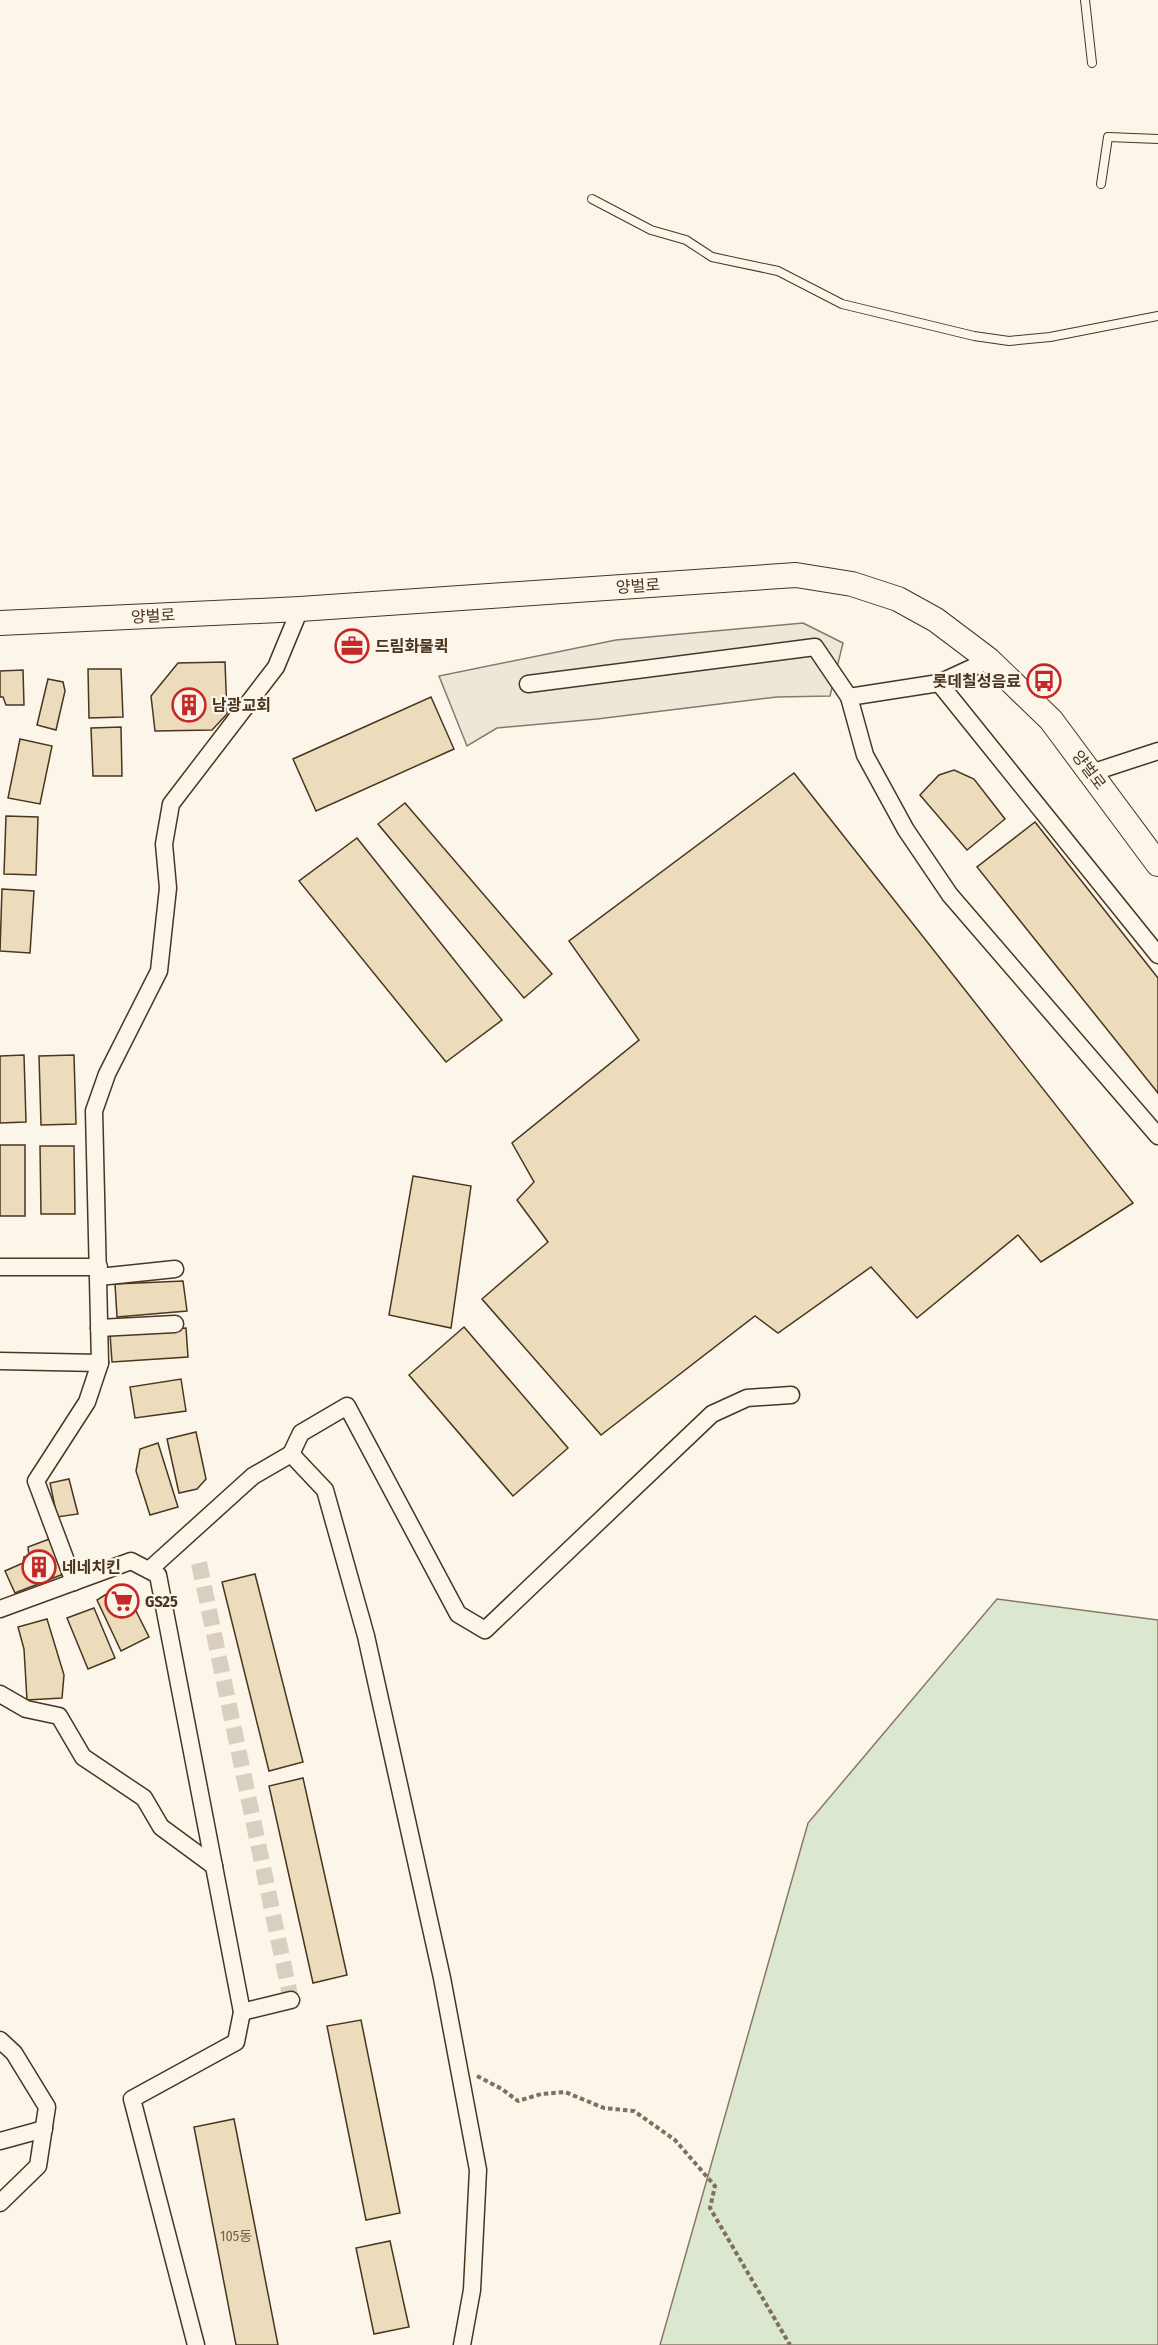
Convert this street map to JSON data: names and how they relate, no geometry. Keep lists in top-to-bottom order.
{
  "streets": {
    "street": ["양벌로"]
  },
  "places": {
    "office": ["드림화물퀵"],
    "bus stop": ["롯데칠성음료"],
    "building": ["남광교회", "네네치킨"],
    "supermarket": ["GS25"]
  },
  "house_numbers": ["105동"]
}
